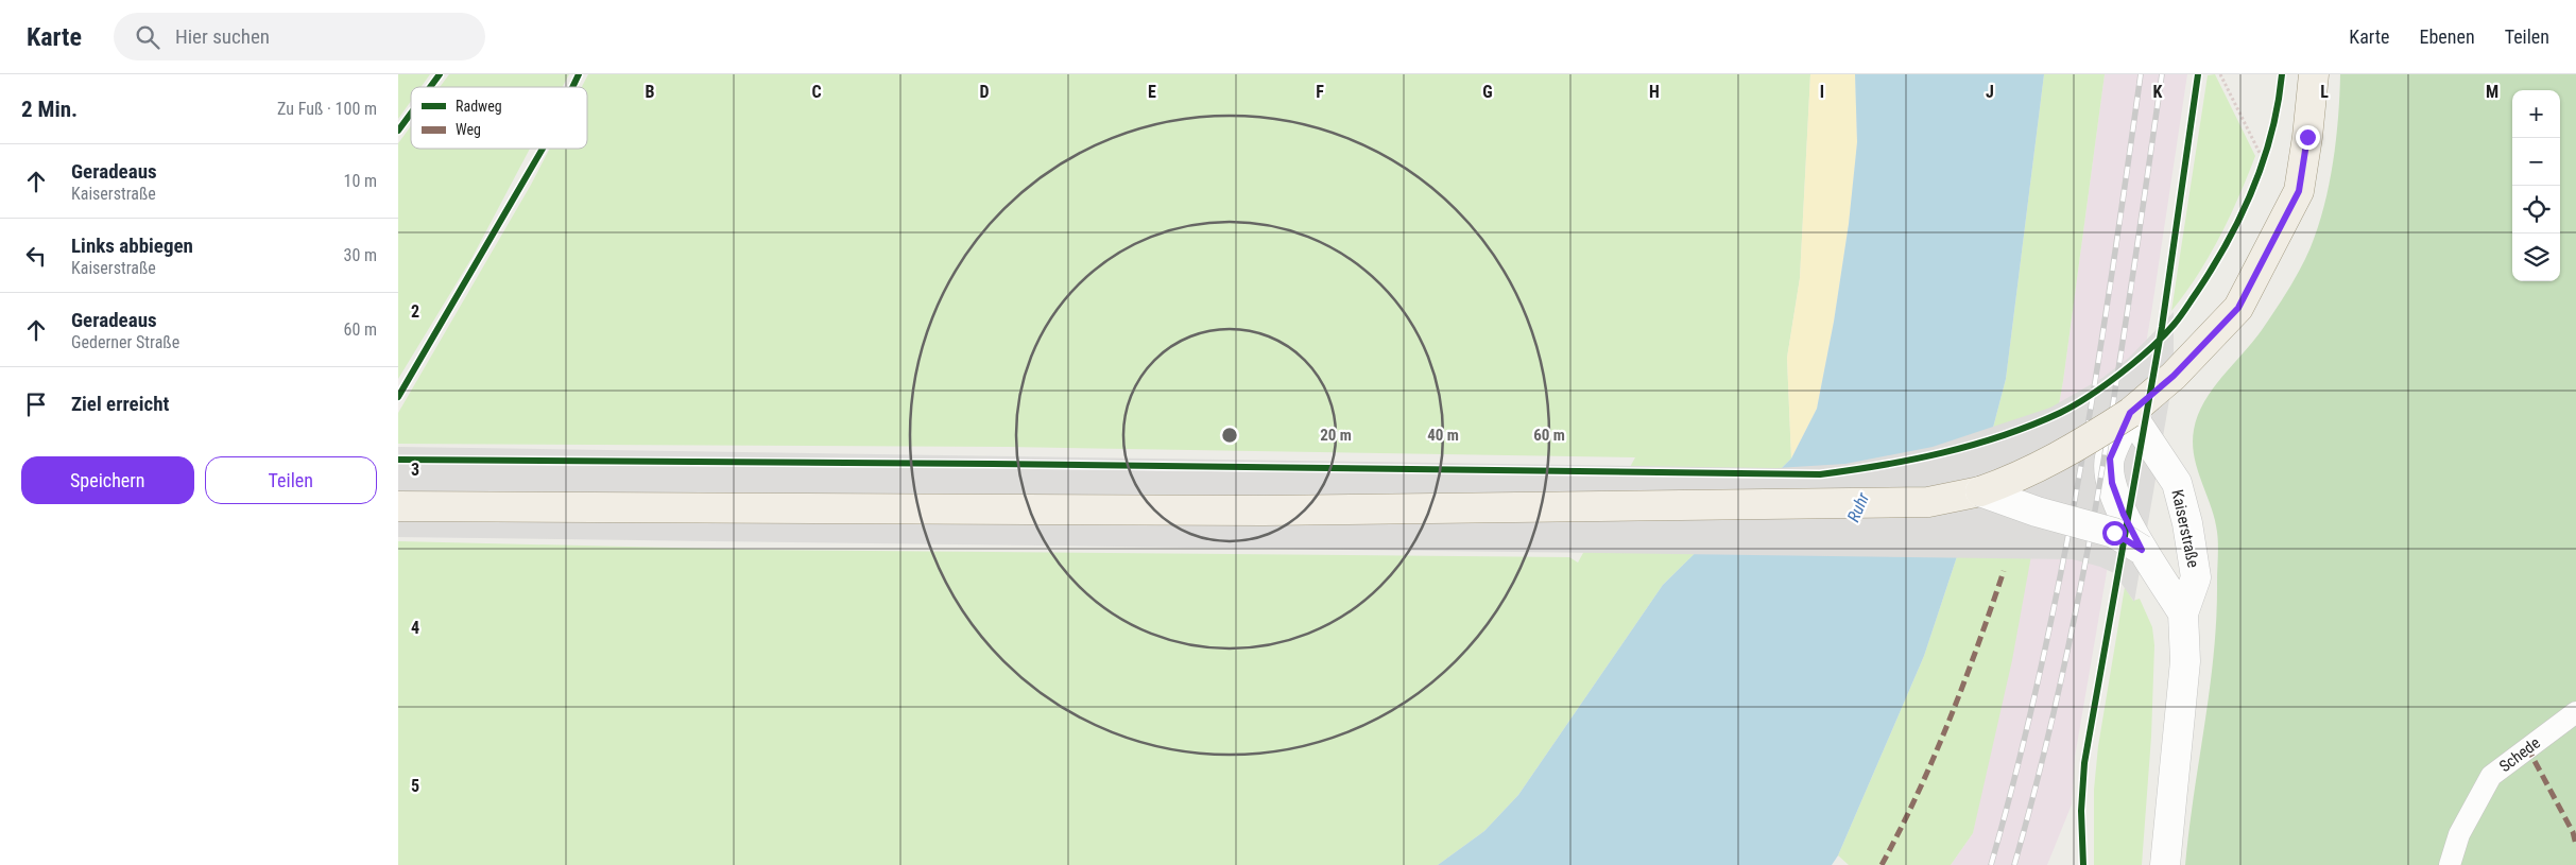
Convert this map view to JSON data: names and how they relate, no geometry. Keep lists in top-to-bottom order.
{
  "streets": {
    "street": ["Kaiserstraße"],
    "lane": ["Schede"]
  },
  "water": ["Ruhr"],
  "legend": ["Radweg", "Weg"],
  "page": {
    "header": "Karte",
    "search": "Hier suchen",
    "nav": ["Karte", "Ebenen", "Teilen"],
    "heading": ["2 Min.", "Zu Fuß · 100 m"],
    "map_buttons": ["+", "−"],
    "list": [
      ["Geradeaus", "Kaiserstraße", "10 m"],
      ["Links abbiegen", "Kaiserstraße", "30 m"],
      ["Geradeaus", "Gederner Straße", "60 m"],
      "Ziel erreicht"
    ],
    "buttons": ["Speichern", "Teilen"]
  },
  "grid": {
    "columns": [
      "B",
      "C",
      "D",
      "E",
      "F",
      "G",
      "H",
      "I",
      "J",
      "K",
      "L",
      "M"
    ],
    "rows": [
      "2",
      "3",
      "4",
      "5"
    ]
  },
  "rings": ["20 m", "40 m", "60 m"]
}
